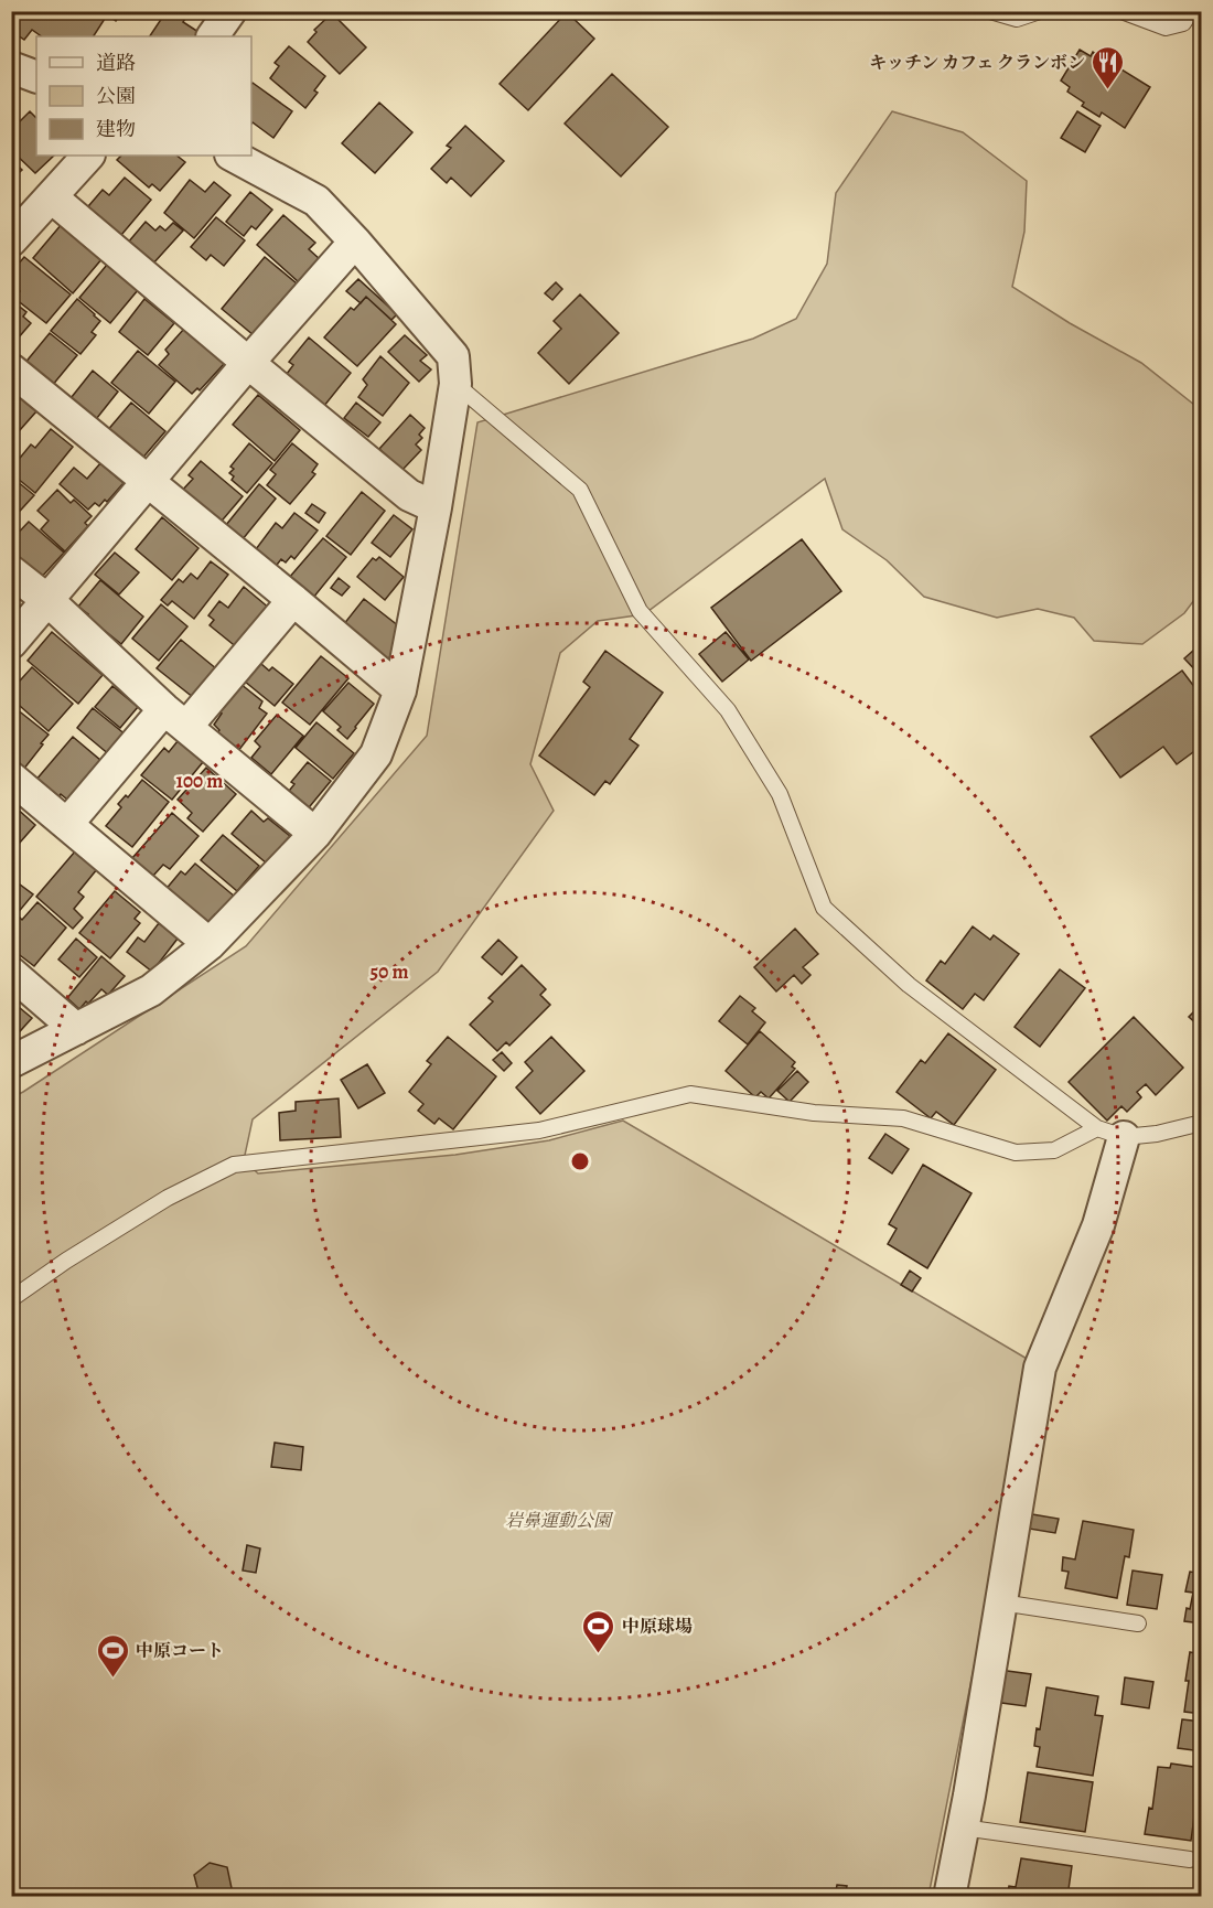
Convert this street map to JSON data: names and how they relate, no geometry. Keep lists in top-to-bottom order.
{
  "parks": ["岩鼻運動公園"],
  "places": {
    "restaurant": ["キッチン カフェ クランボン"],
    "sports": ["中原球場", "中原コート"]
  },
  "legend": ["道路", "公園", "建物"],
  "rings": ["100 m", "50 m"]
}
